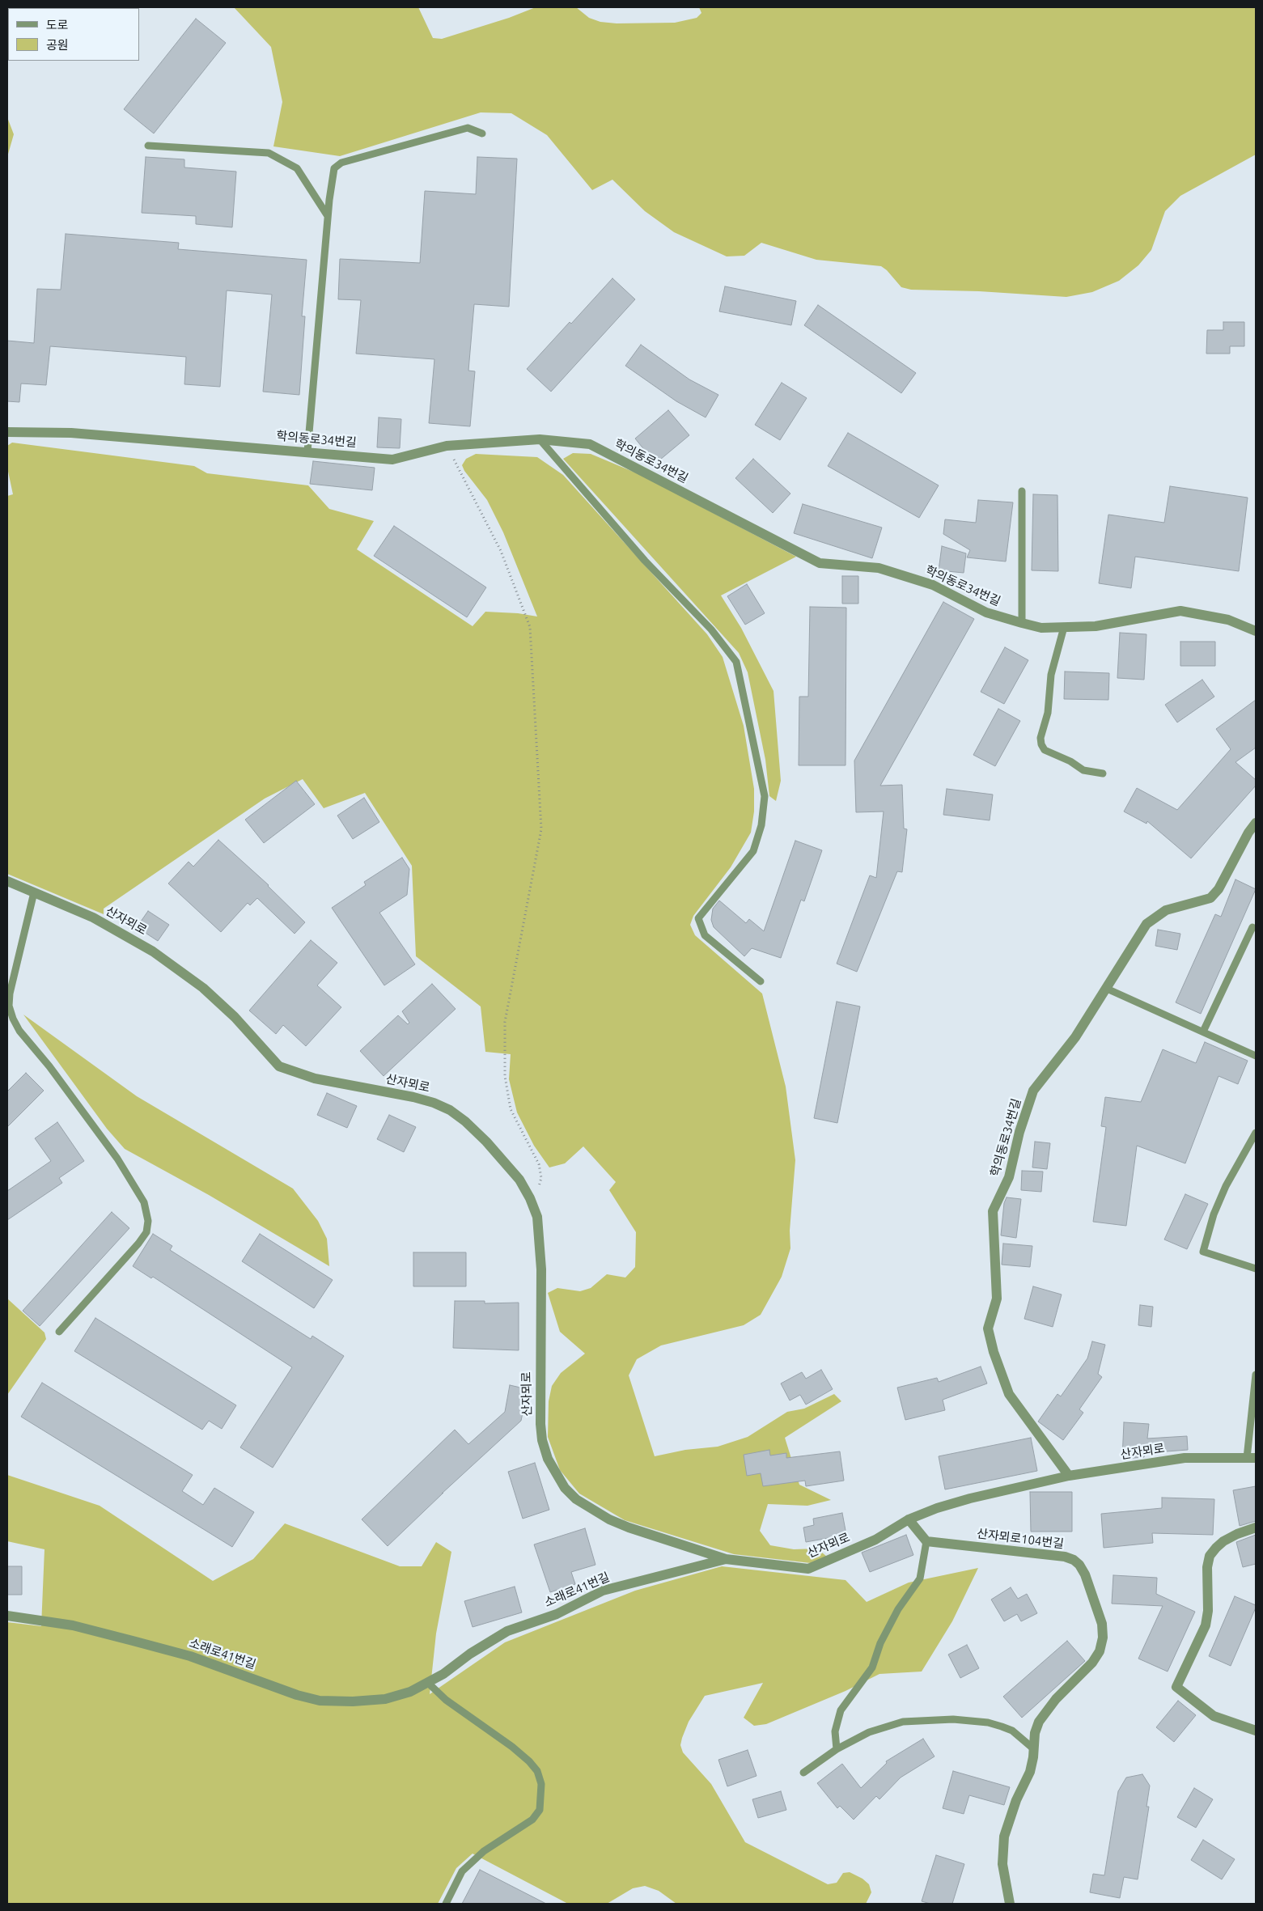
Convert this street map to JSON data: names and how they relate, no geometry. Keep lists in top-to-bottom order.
{
  "streets": {
    "street": [
      "학의동로34번길",
      "산자뫼로",
      "산자뫼로104번길",
      "소래로41번길"
    ]
  },
  "crossings": [
    ["학의동로34번길", "산자뫼로"],
    ["산자뫼로", "소래로41번길"]
  ],
  "legend": ["도로", "공원"]
}
